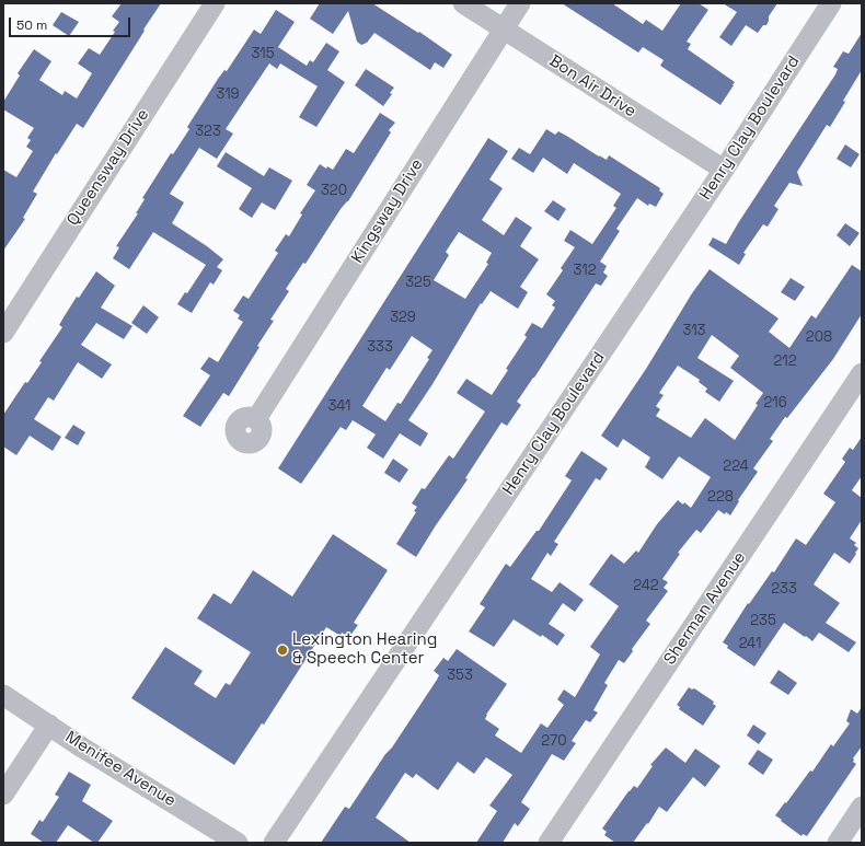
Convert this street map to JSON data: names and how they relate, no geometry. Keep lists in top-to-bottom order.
{
  "streets": {
    "street": [
      "Bon Air Drive",
      "Henry Clay Boulevard",
      "Queensway Drive",
      "Kingsway Drive",
      "Sherman Avenue",
      "Menifee Avenue"
    ]
  },
  "crossings": [
    ["Bon Air Drive", "Henry Clay Boulevard"],
    ["Bon Air Drive", "Kingsway Drive"]
  ],
  "places": ["Lexington Hearing & Speech Center"],
  "house_numbers": [
    "315",
    "319",
    "323",
    "320",
    "312",
    "325",
    "329",
    "313",
    "208",
    "333",
    "212",
    "216",
    "341",
    "224",
    "228",
    "242",
    "233",
    "235",
    "241",
    "353",
    "270"
  ],
  "scale_bar": "50 m"
}
